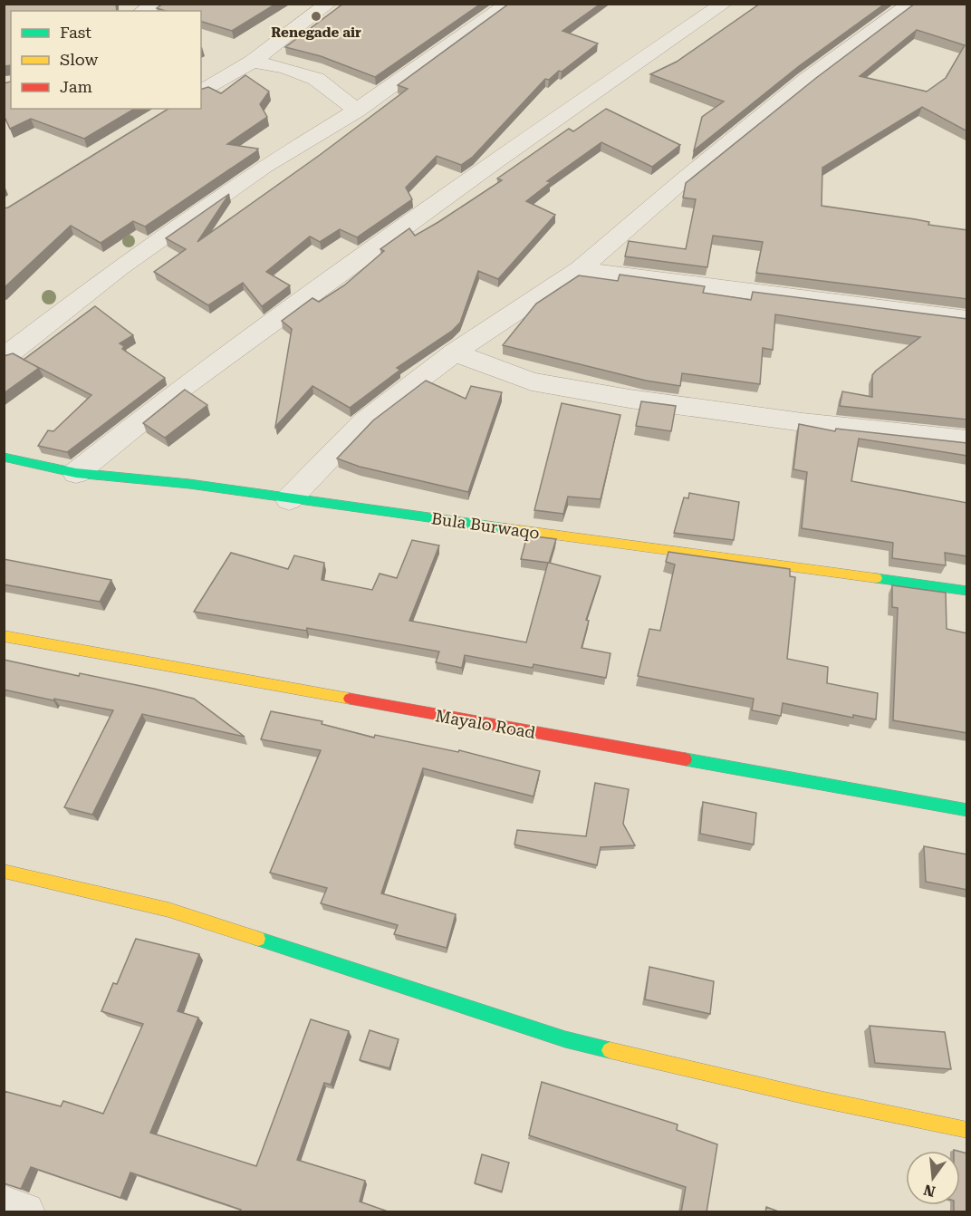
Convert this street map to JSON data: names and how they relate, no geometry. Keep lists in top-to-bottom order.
{
  "streets": {
    "street": ["Bula Burwaqo", "Mayalo Road"]
  },
  "places": ["Renegade air"],
  "legend": ["Fast", "Slow", "Jam"],
  "north": "bottom"
}
